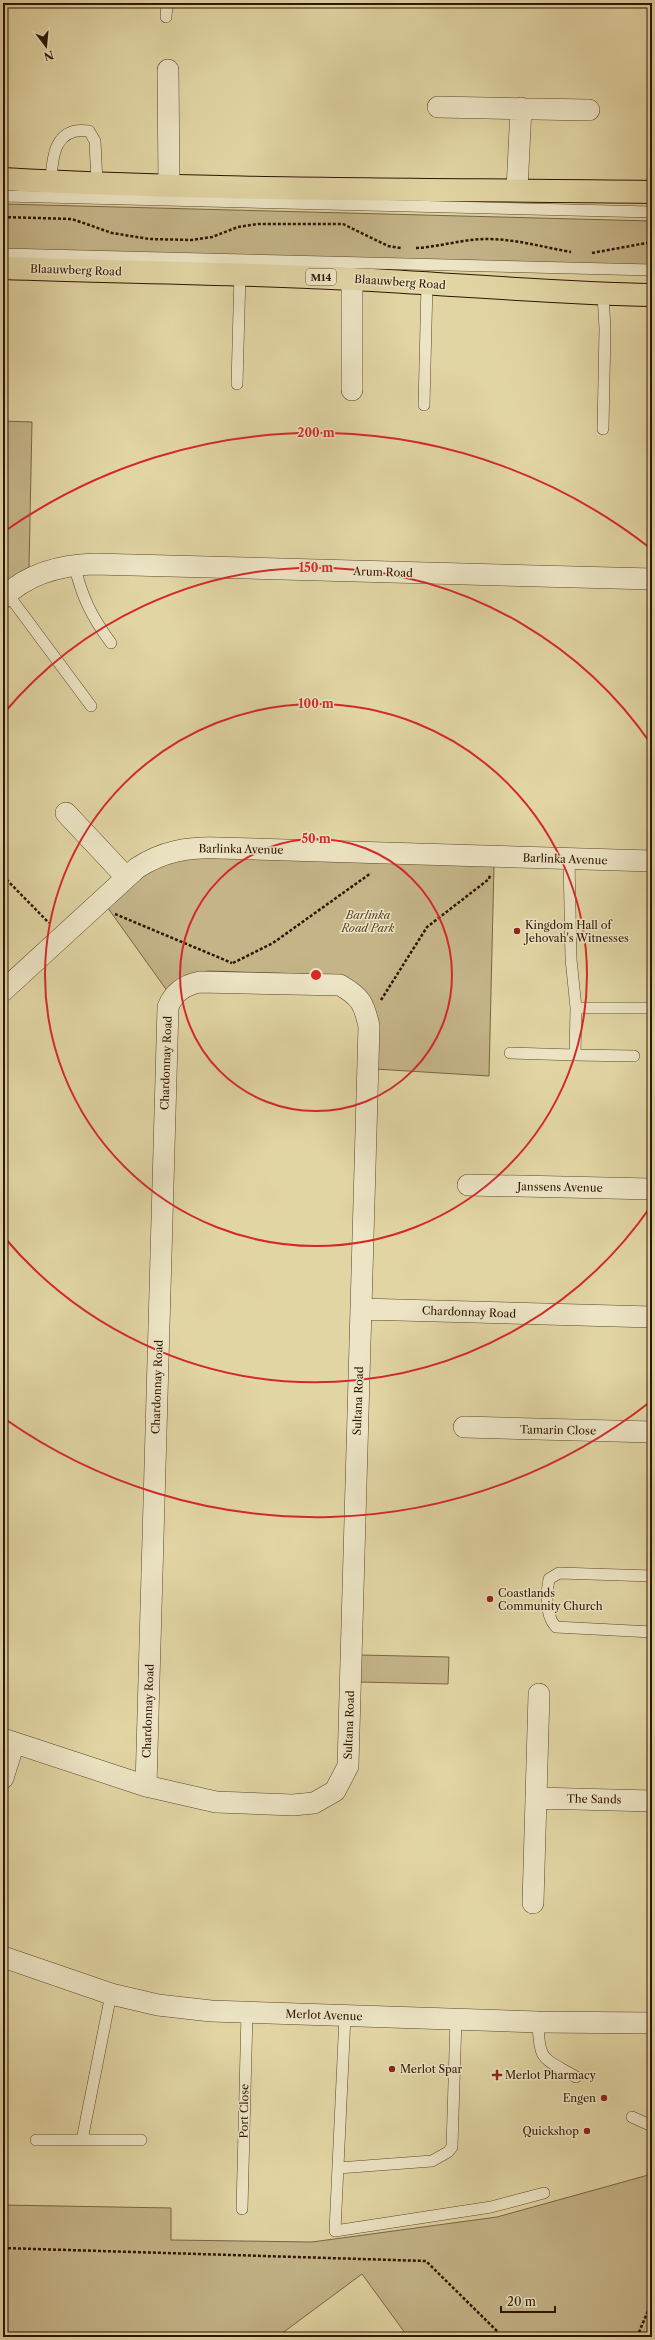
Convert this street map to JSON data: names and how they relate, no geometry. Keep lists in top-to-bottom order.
{
  "streets": {
    "main road": ["Blaauwberg Road", "M14"],
    "street": [
      "Arum Road",
      "Barlinka Avenue",
      "Chardonnay Road",
      "Janssens Avenue",
      "Sultana Road",
      "Tamarin Close",
      "The Sands",
      "Merlot Avenue"
    ],
    "lane": ["Port Close"]
  },
  "crossings": [
    ["Chardonnay Road", "Sultana Road"],
    ["Merlot Avenue", "Port Close"]
  ],
  "parks": ["Barlinka Road Park"],
  "places": {
    "other": [
      "Kingdom Hall of Jehovah's Witnesses",
      "Coastlands Community Church",
      "Merlot Spar",
      "Engen",
      "Quickshop"
    ],
    "health": ["Merlot Pharmacy"]
  },
  "scale_bar": "20 m",
  "north": "bottom",
  "rings": [
    "200 m",
    "150 m",
    "100 m",
    "50 m"
  ]
}
